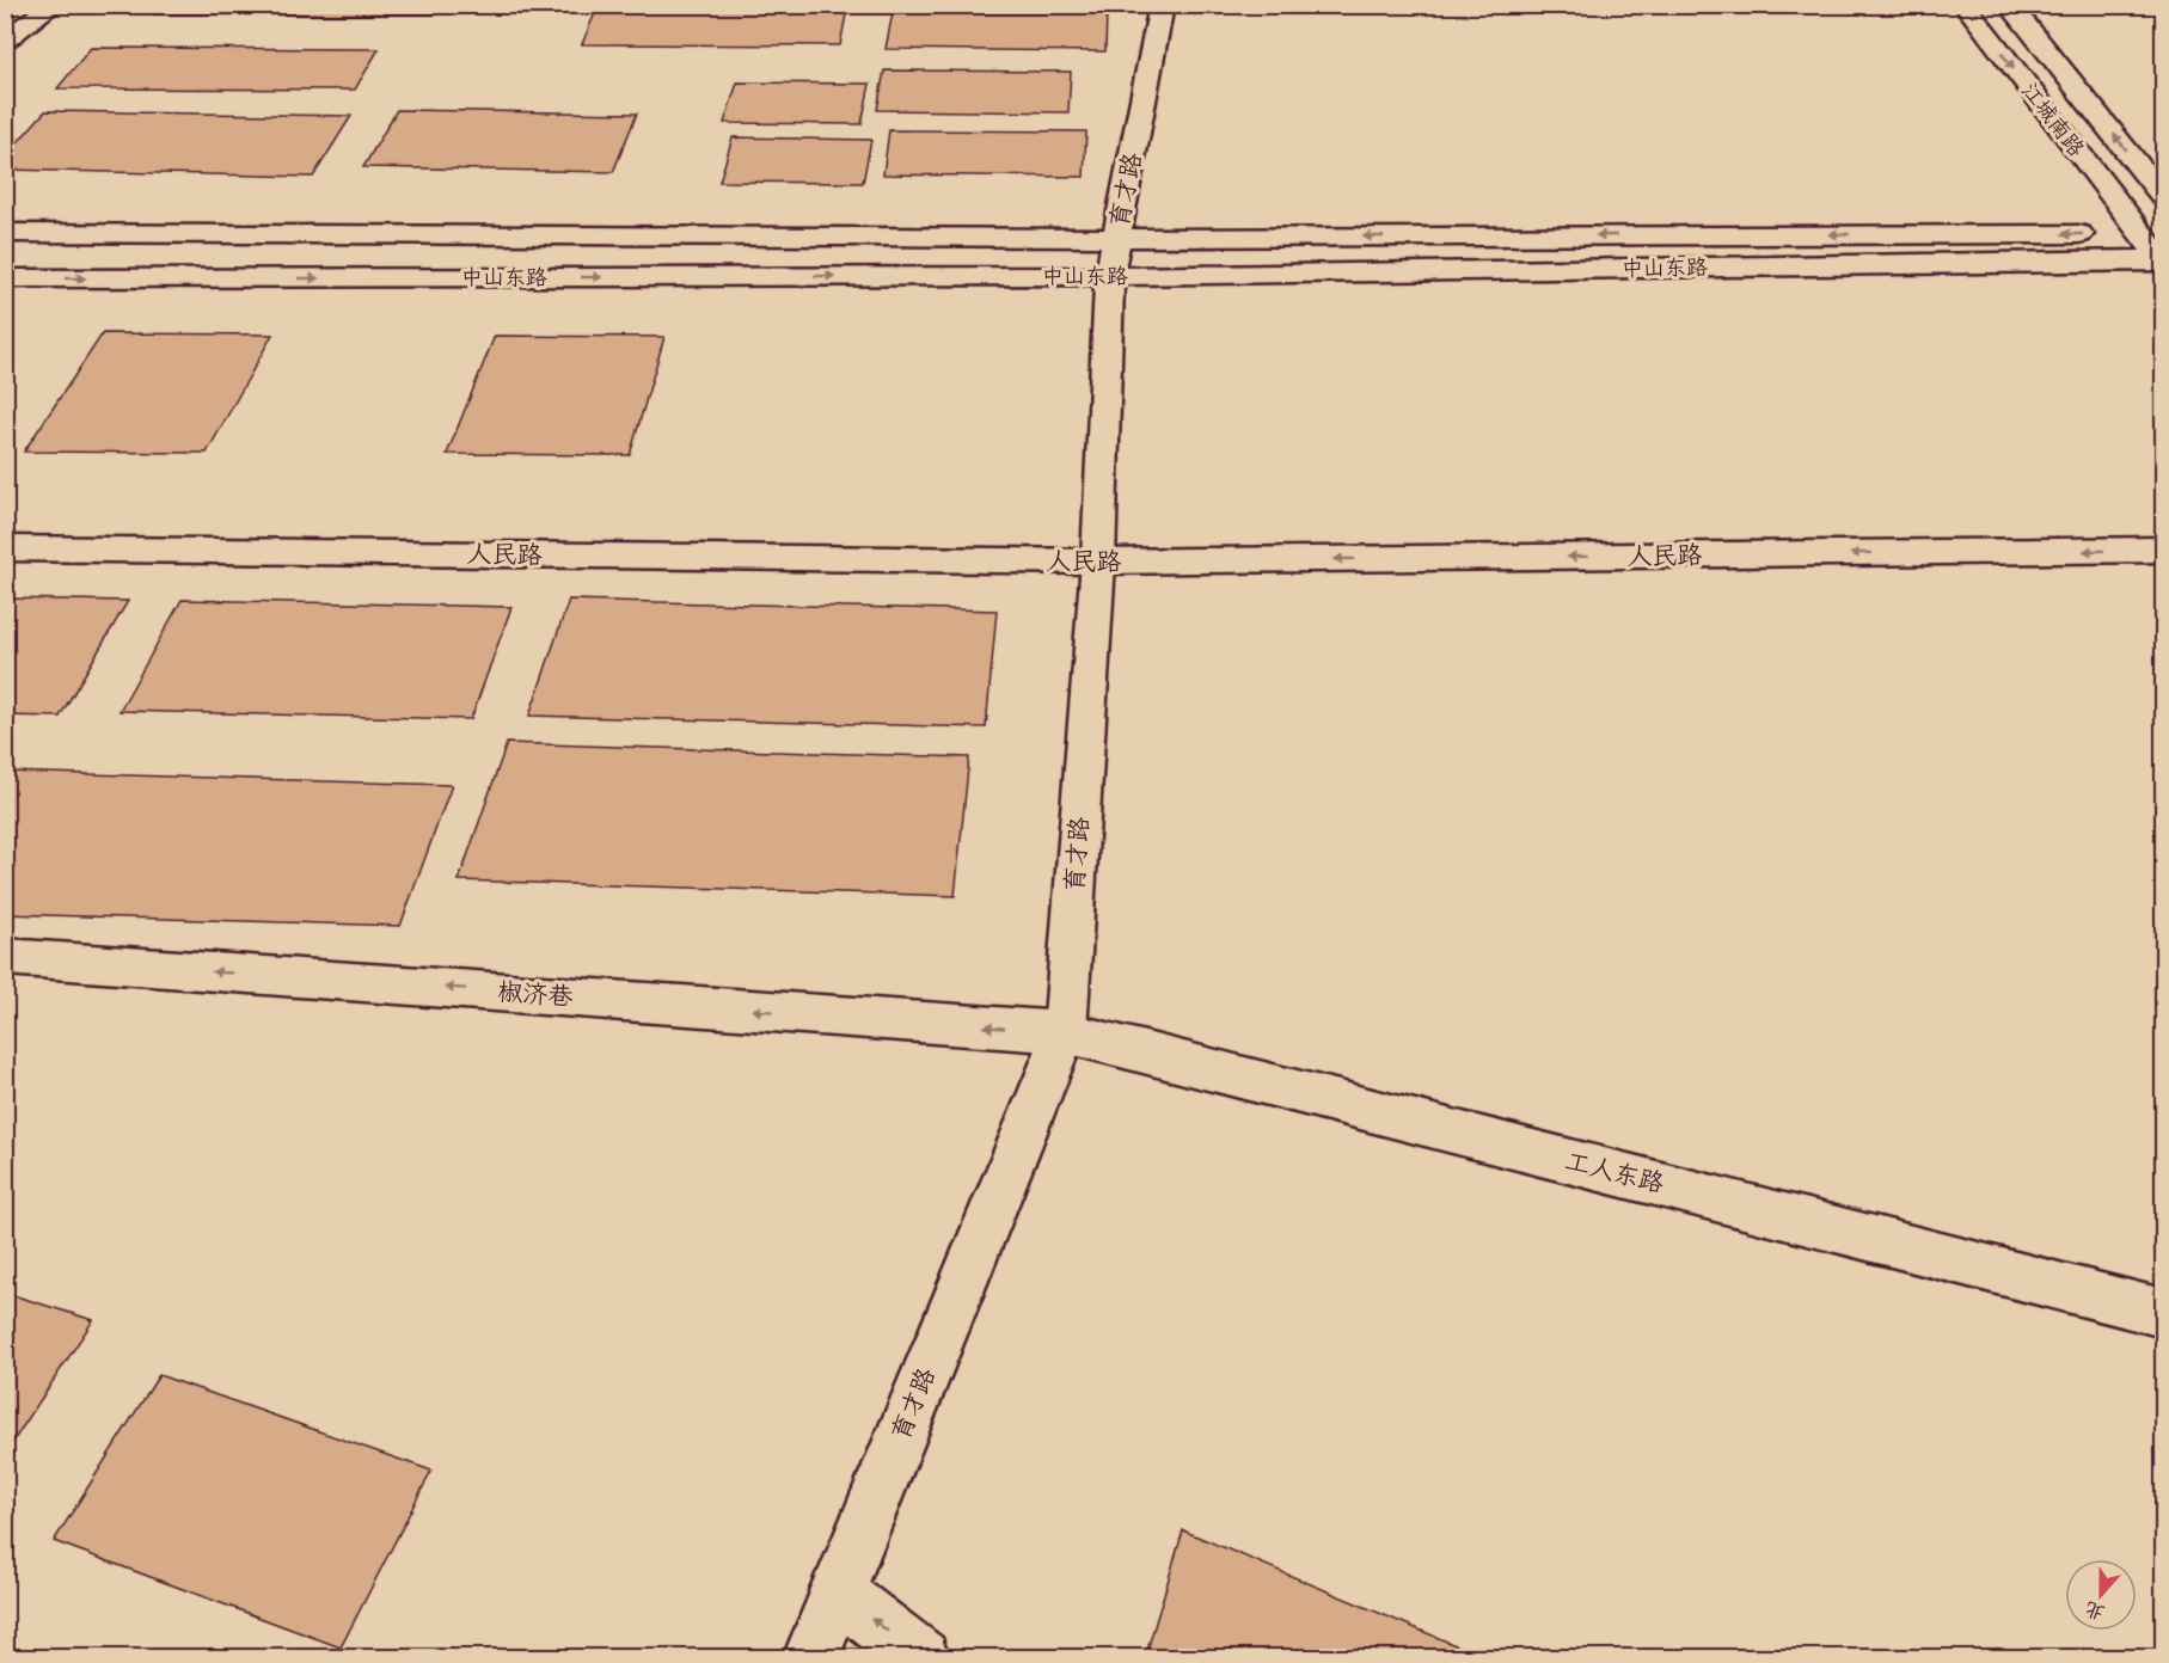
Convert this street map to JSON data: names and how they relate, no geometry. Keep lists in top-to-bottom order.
{
  "streets": {
    "main road": [
      "江城南路",
      "育才路",
      "中山东路",
      "人民路",
      "椒济巷",
      "工人东路"
    ]
  },
  "crossings": [
    ["江城南路", "中山东路"],
    ["育才路", "中山东路"],
    ["育才路", "人民路"],
    ["育才路", "椒济巷"],
    ["育才路", "工人东路"],
    ["椒济巷", "工人东路"]
  ],
  "one_way": ["人民路", "椒济巷"],
  "north": "bottom"
}
